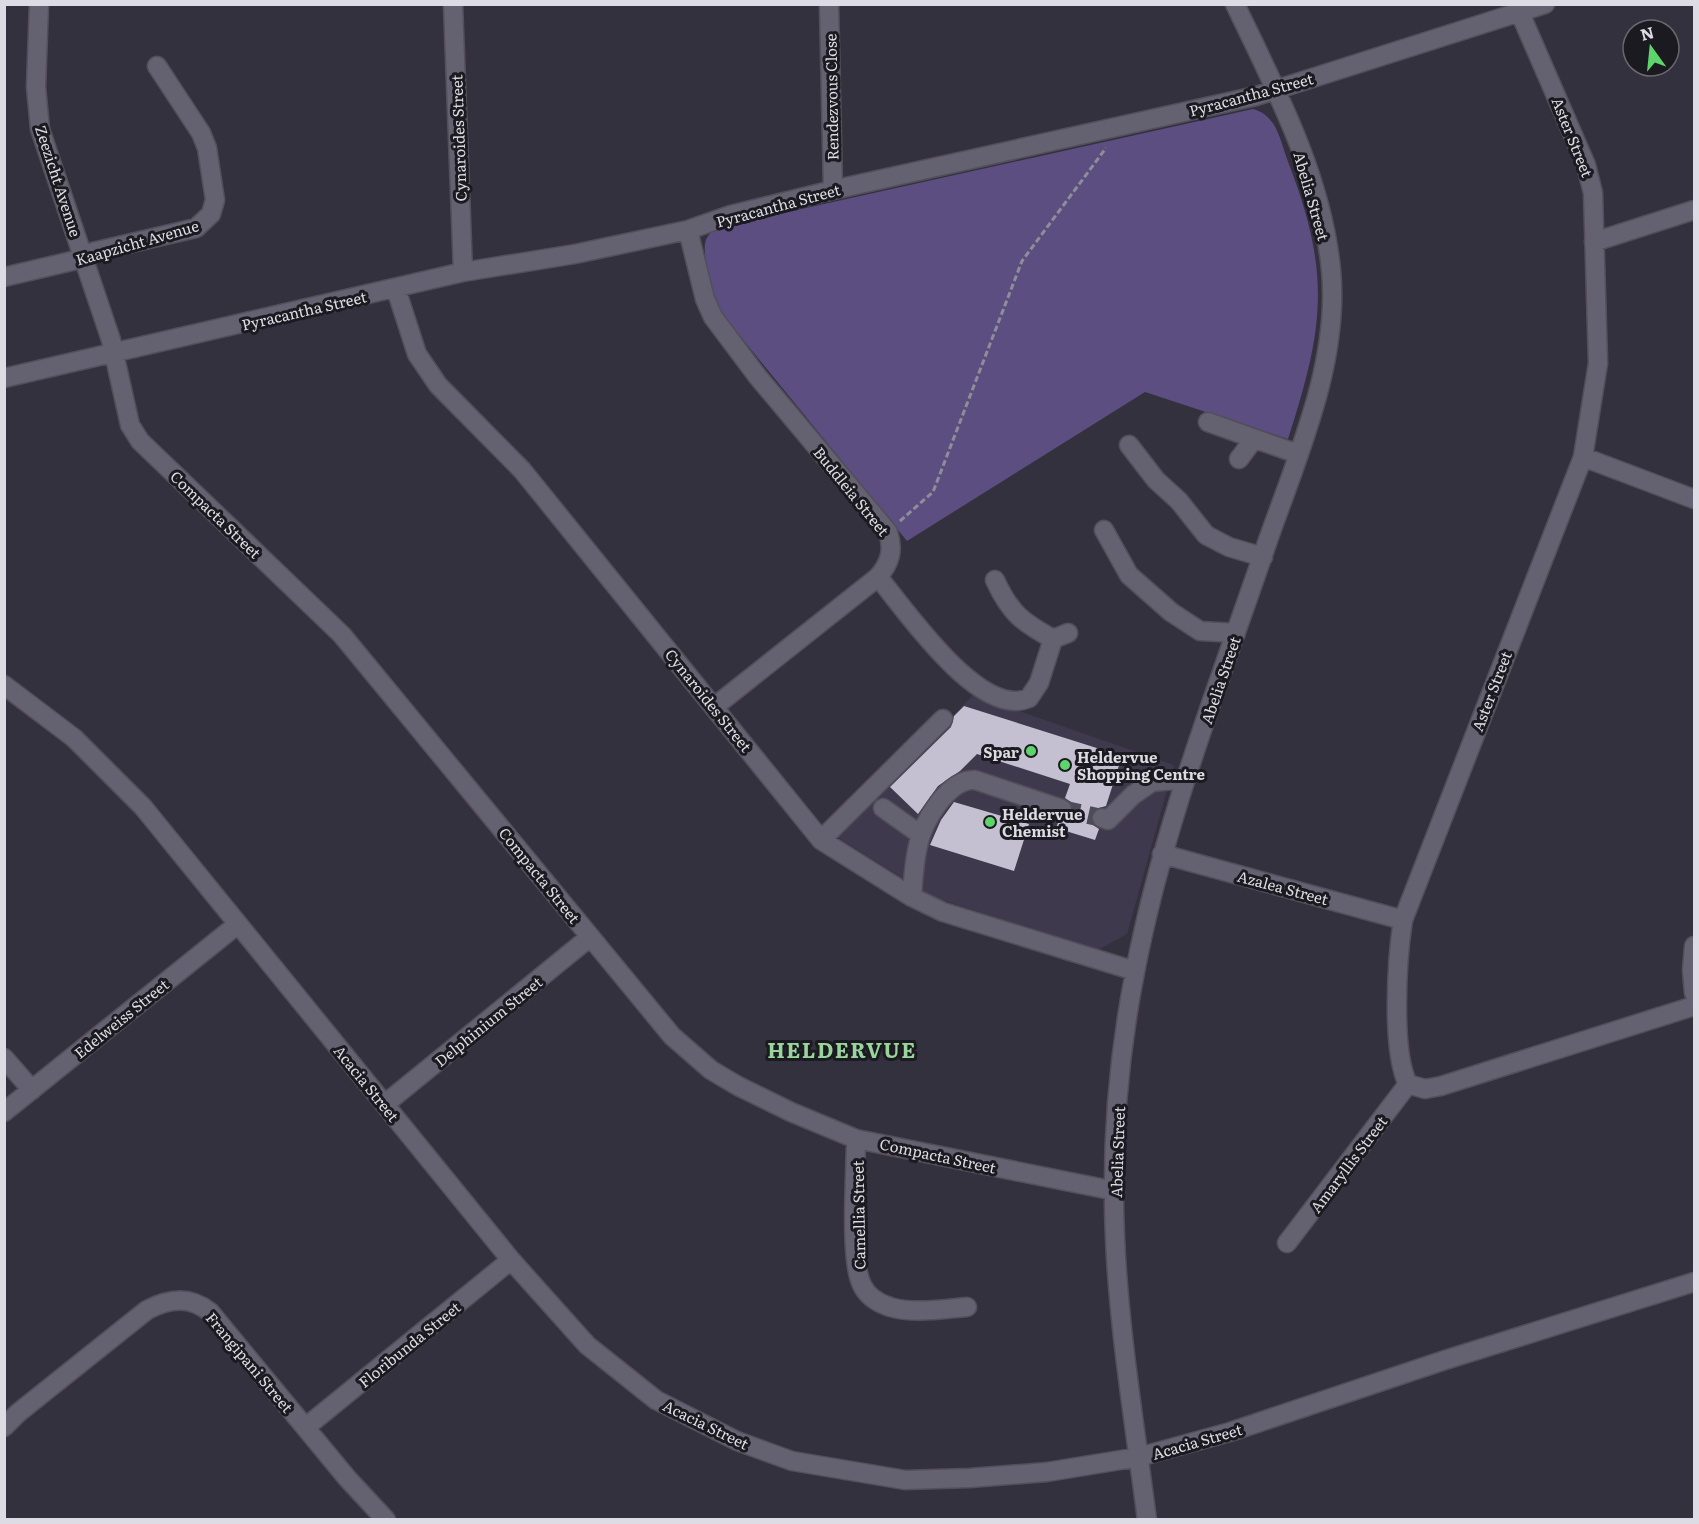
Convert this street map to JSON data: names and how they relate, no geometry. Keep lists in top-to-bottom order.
{
  "streets": {
    "street": [
      "Pyracantha Street",
      "Rendezvous Close",
      "Aster Street",
      "Cynaroides Street",
      "Zeezicht Avenue",
      "Abelia Street",
      "Kaapzicht Avenue",
      "Buddleia Street",
      "Compacta Street",
      "Azalea Street",
      "Edelweiss Street",
      "Delphinium Street",
      "Acacia Street",
      "Amaryllis Street",
      "Camellia Street",
      "Floribunda Street",
      "Frangipani Street"
    ]
  },
  "crossings": [
    ["Pyracantha Street", "Rendezvous Close"],
    ["Pyracantha Street", "Aster Street"],
    ["Pyracantha Street", "Cynaroides Street"],
    ["Pyracantha Street", "Zeezicht Avenue"],
    ["Pyracantha Street", "Abelia Street"],
    ["Pyracantha Street", "Buddleia Street"],
    ["Pyracantha Street", "Compacta Street"],
    ["Aster Street", "Azalea Street"],
    ["Aster Street", "Amaryllis Street"],
    ["Cynaroides Street", "Abelia Street"],
    ["Cynaroides Street", "Buddleia Street"],
    ["Zeezicht Avenue", "Kaapzicht Avenue"],
    ["Zeezicht Avenue", "Compacta Street"],
    ["Abelia Street", "Compacta Street"],
    ["Abelia Street", "Azalea Street"],
    ["Abelia Street", "Acacia Street"],
    ["Compacta Street", "Delphinium Street"],
    ["Compacta Street", "Camellia Street"],
    ["Edelweiss Street", "Acacia Street"],
    ["Delphinium Street", "Acacia Street"],
    ["Acacia Street", "Floribunda Street"],
    ["Floribunda Street", "Frangipani Street"]
  ],
  "districts": ["HELDERVUE"],
  "places": ["Spar", "Heldervue Shopping Centre", "Heldervue Chemist"],
  "north": "top"
}
